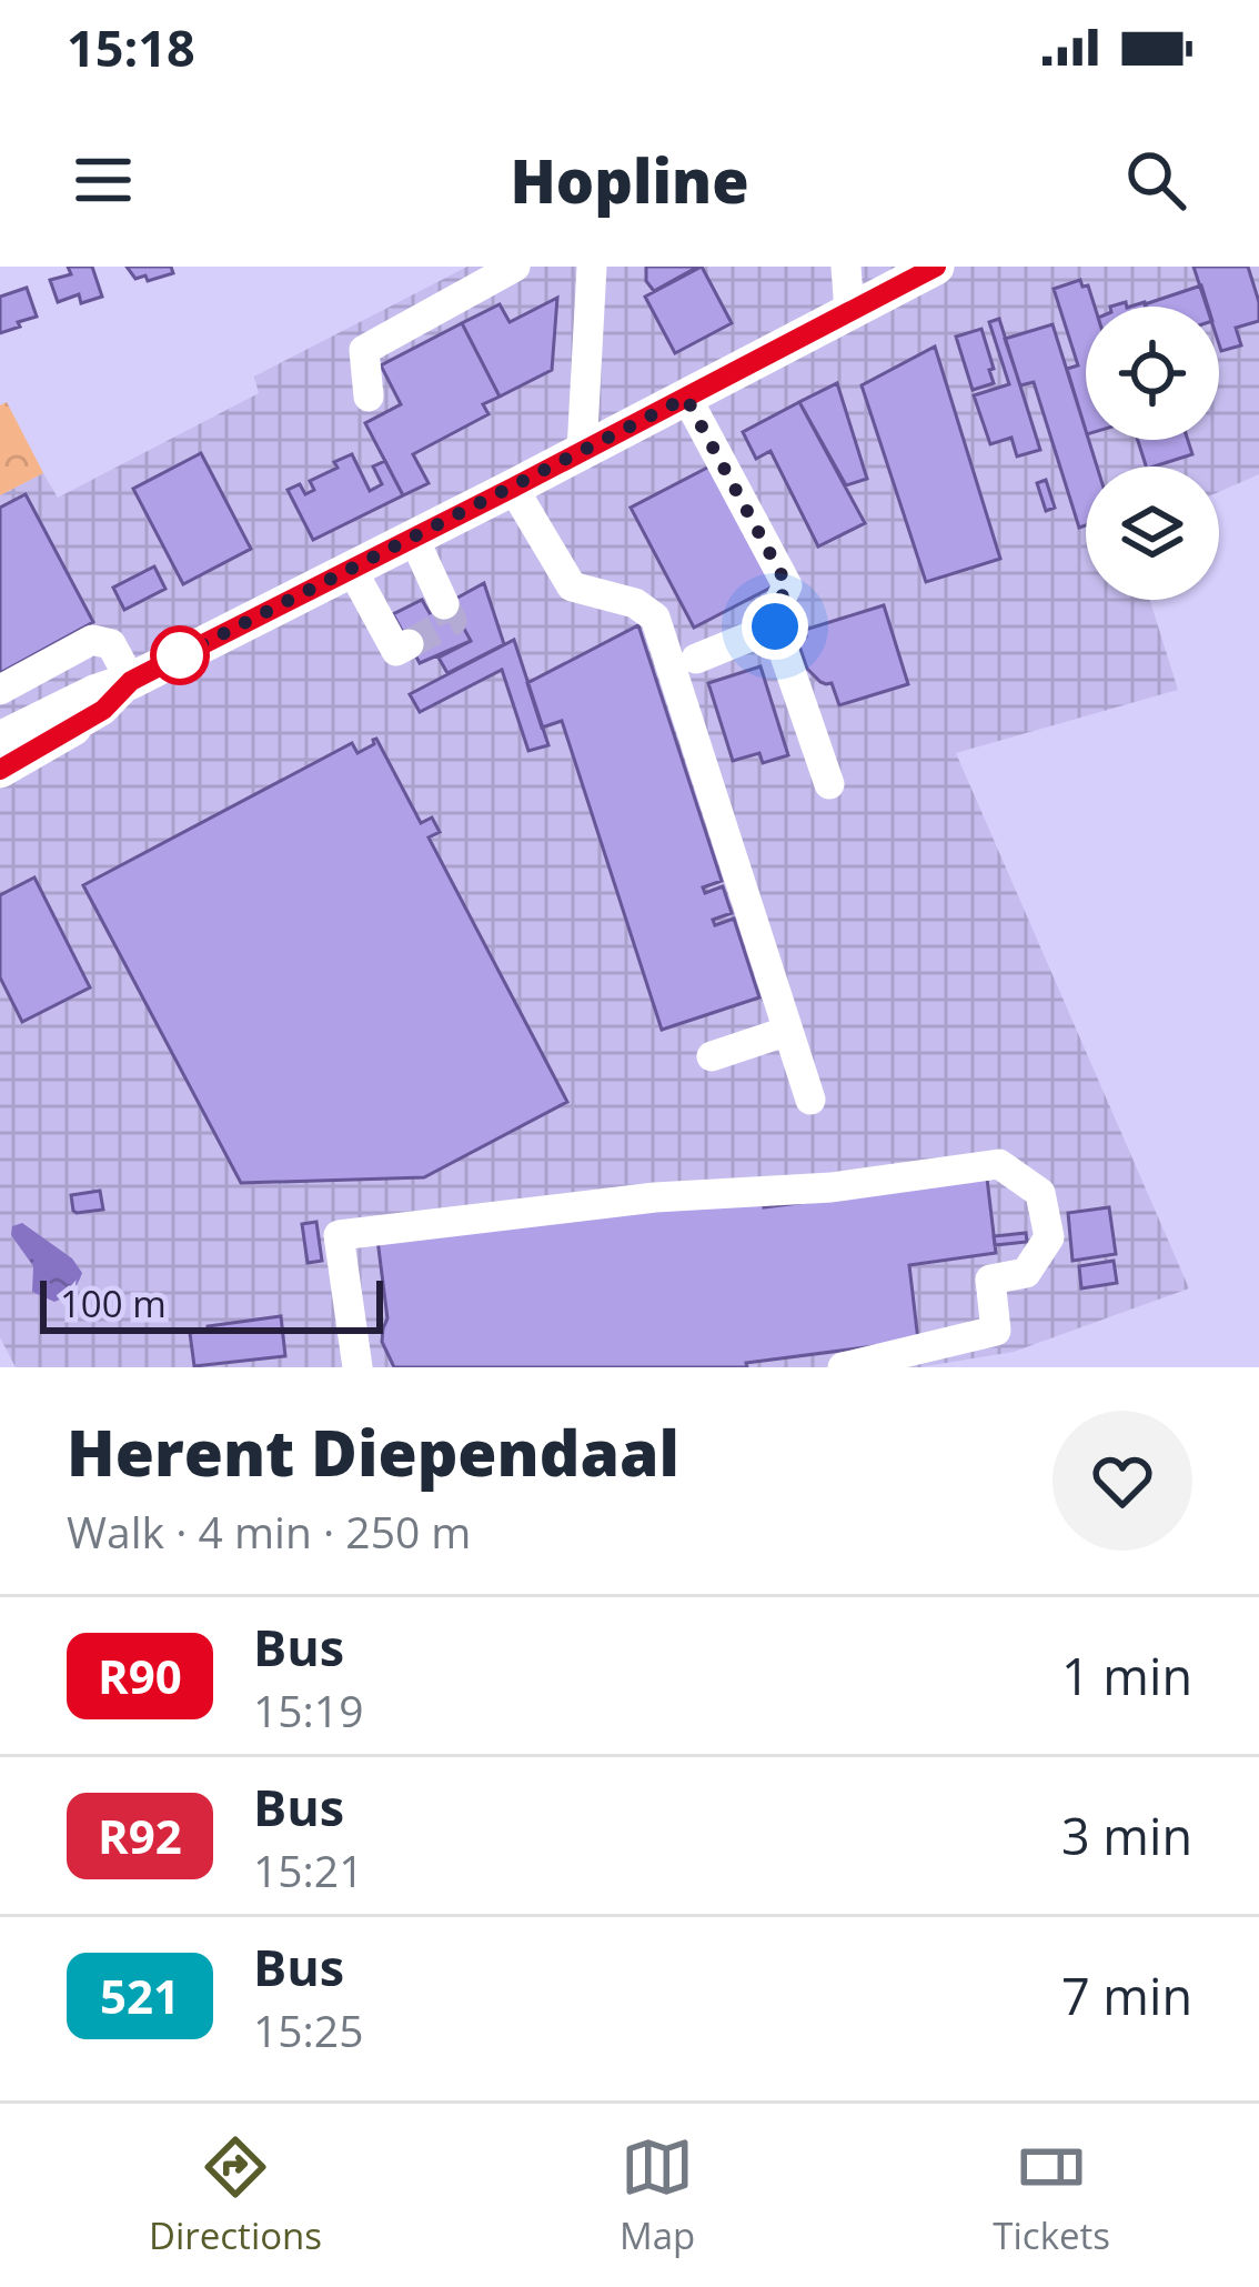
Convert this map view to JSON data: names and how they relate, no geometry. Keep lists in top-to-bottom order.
{
  "lines": ["bus line R90"],
  "scale_bar": "100 m",
  "page": {
    "status": "15:18",
    "header": "Hopline",
    "scale": "100 m",
    "heading": ["Herent Diependaal", "Walk · 4 min · 250 m"],
    "list": [
      {
        "mark": "R90",
        "name": "Bus",
        "note": "15:19",
        "value": "1 min"
      },
      {
        "mark": "R92",
        "name": "Bus",
        "note": "15:21",
        "value": "3 min"
      },
      {
        "mark": "521",
        "name": "Bus",
        "note": "15:25",
        "value": "7 min"
      }
    ],
    "tabs": ["Directions", "Map", "Tickets"]
  }
}
